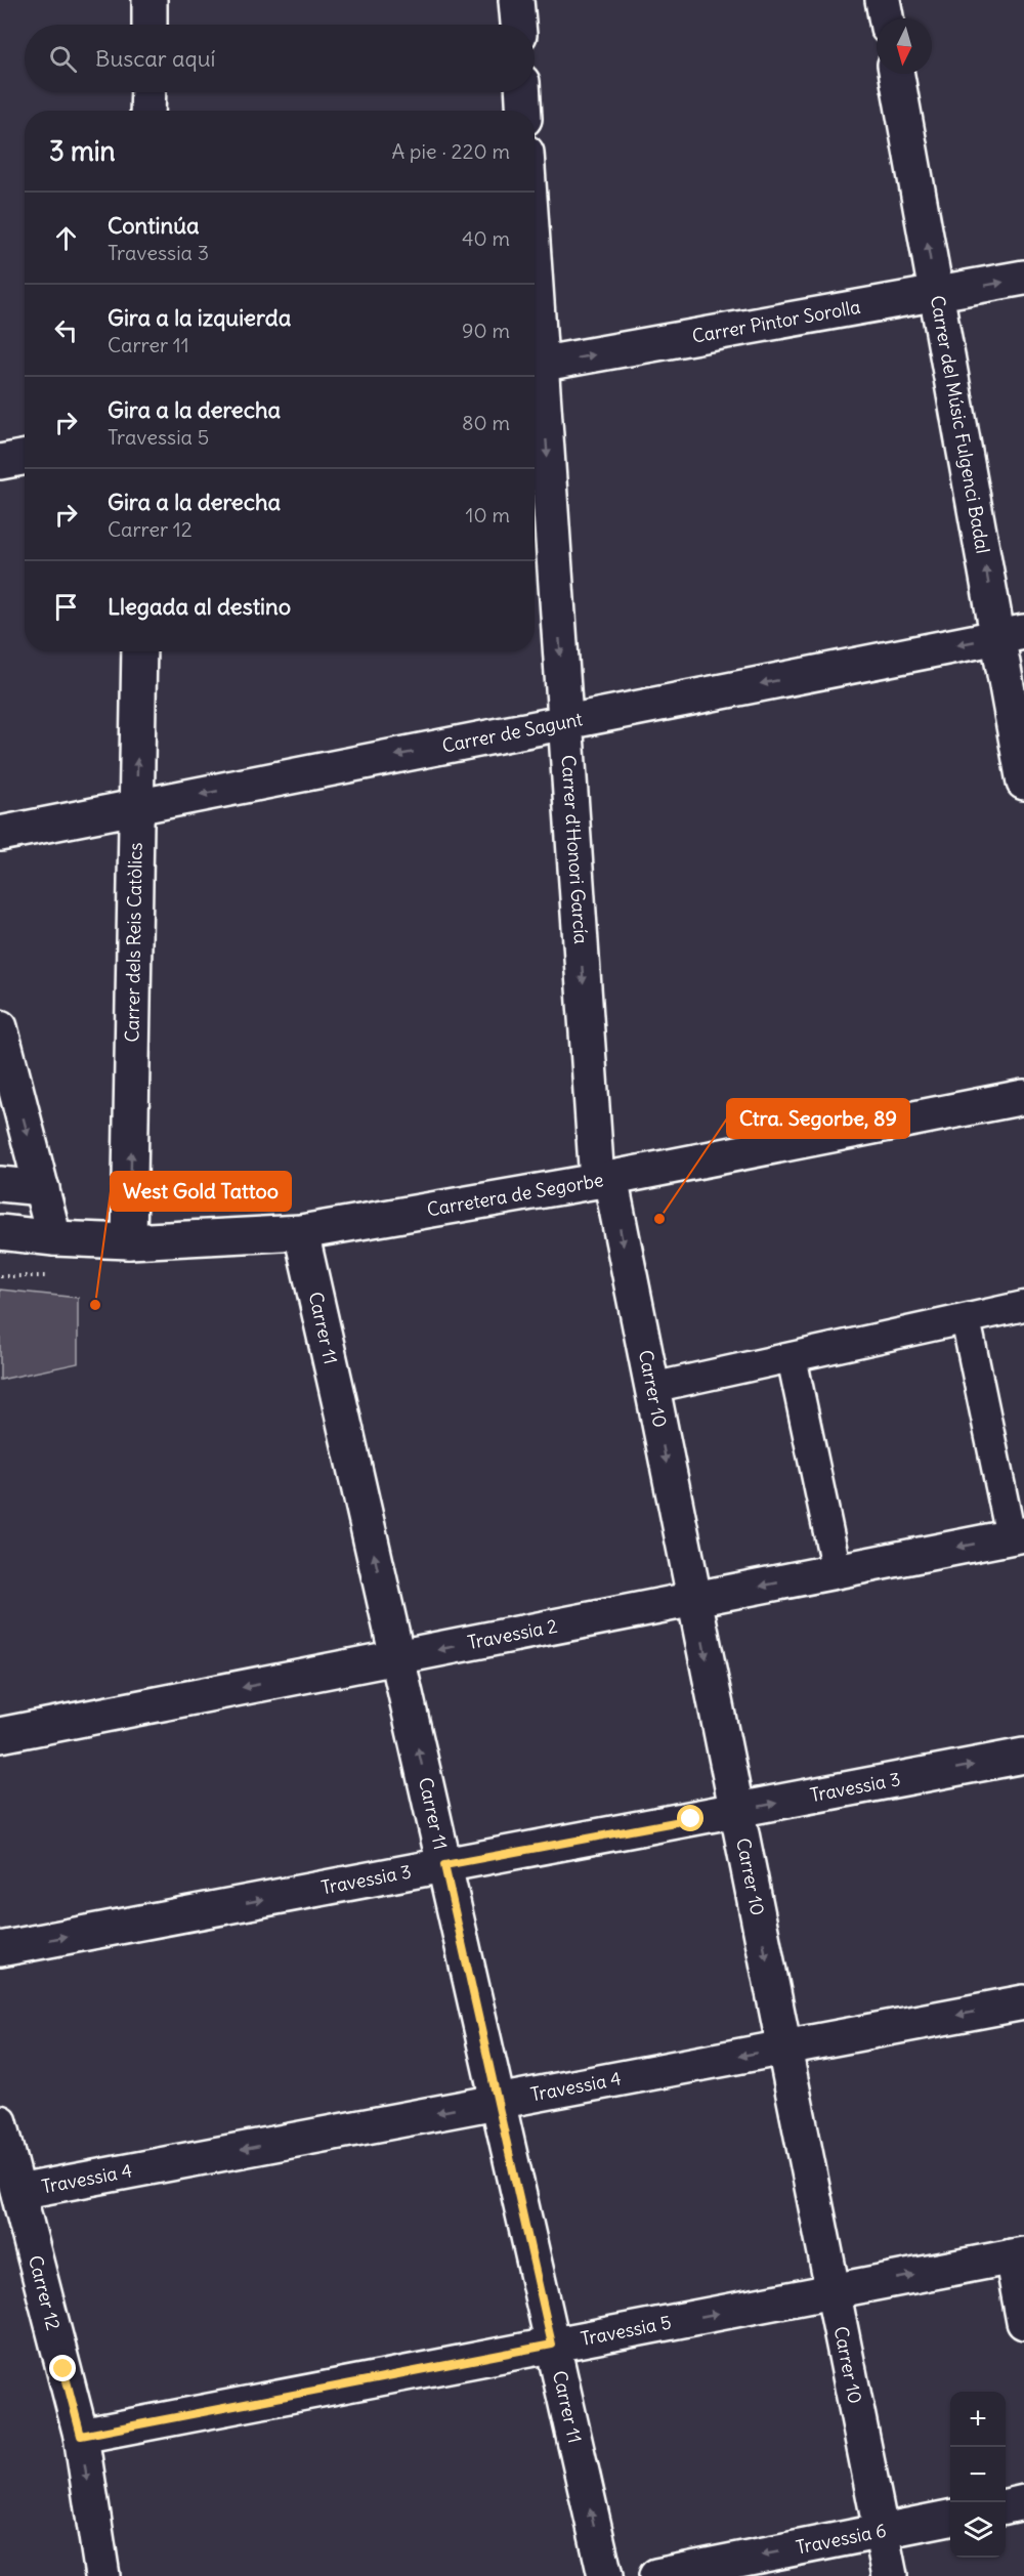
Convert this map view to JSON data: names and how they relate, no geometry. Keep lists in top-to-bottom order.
{
  "streets": {
    "street": [
      "Carrer Pintor Sorolla",
      "Carrer del Músic Fulgenci Badal",
      "Carrer de Sagunt",
      "Carrer d'Honori García",
      "Carrer dels Reis Catòlics",
      "Carretera de Segorbe",
      "Carrer 11",
      "Carrer 10",
      "Travessia 2",
      "Travessia 3",
      "Travessia 4",
      "Carrer 12",
      "Travessia 5",
      "Travessia 6"
    ]
  },
  "crossings": [
    ["Carrer Pintor Sorolla", "Carrer del Músic Fulgenci Badal"],
    ["Carrer del Músic Fulgenci Badal", "Carrer de Sagunt"],
    ["Carrer de Sagunt", "Carrer d'Honori García"],
    ["Carrer de Sagunt", "Carrer dels Reis Catòlics"],
    ["Carrer d'Honori García", "Carretera de Segorbe"],
    ["Carrer d'Honori García", "Carrer 10"],
    ["Carrer dels Reis Catòlics", "Carretera de Segorbe"],
    ["Carretera de Segorbe", "Carrer 11"],
    ["Carretera de Segorbe", "Carrer 10"],
    ["Carrer 11", "Travessia 2"],
    ["Carrer 11", "Travessia 3"],
    ["Carrer 11", "Travessia 4"],
    ["Carrer 11", "Travessia 5"],
    ["Carrer 10", "Travessia 2"],
    ["Carrer 10", "Travessia 3"],
    ["Carrer 10", "Travessia 4"],
    ["Carrer 10", "Travessia 5"],
    ["Carrer 10", "Travessia 6"],
    ["Travessia 4", "Carrer 12"],
    ["Carrer 12", "Travessia 5"]
  ],
  "one_way": [
    "Carrer Pintor Sorolla",
    "Carrer del Músic Fulgenci Badal",
    "Carrer de Sagunt",
    "Carrer d'Honori García",
    "Carrer 11",
    "Carrer 10",
    "Travessia 3",
    "Travessia 4",
    "Travessia 5",
    "Travessia 6"
  ],
  "places": ["Ctra. Segorbe, 89", "West Gold Tattoo"],
  "north": "bottom",
  "page": {
    "search": "Buscar aquí",
    "heading": ["3 min", "A pie · 220 m"],
    "list": [
      ["Continúa", "Travessia 3", "40 m"],
      ["Gira a la izquierda", "Carrer 11", "90 m"],
      ["Gira a la derecha", "Travessia 5", "80 m"],
      ["Gira a la derecha", "Carrer 12", "10 m"],
      "Llegada al destino"
    ],
    "map_buttons": ["+", "−"]
  }
}
